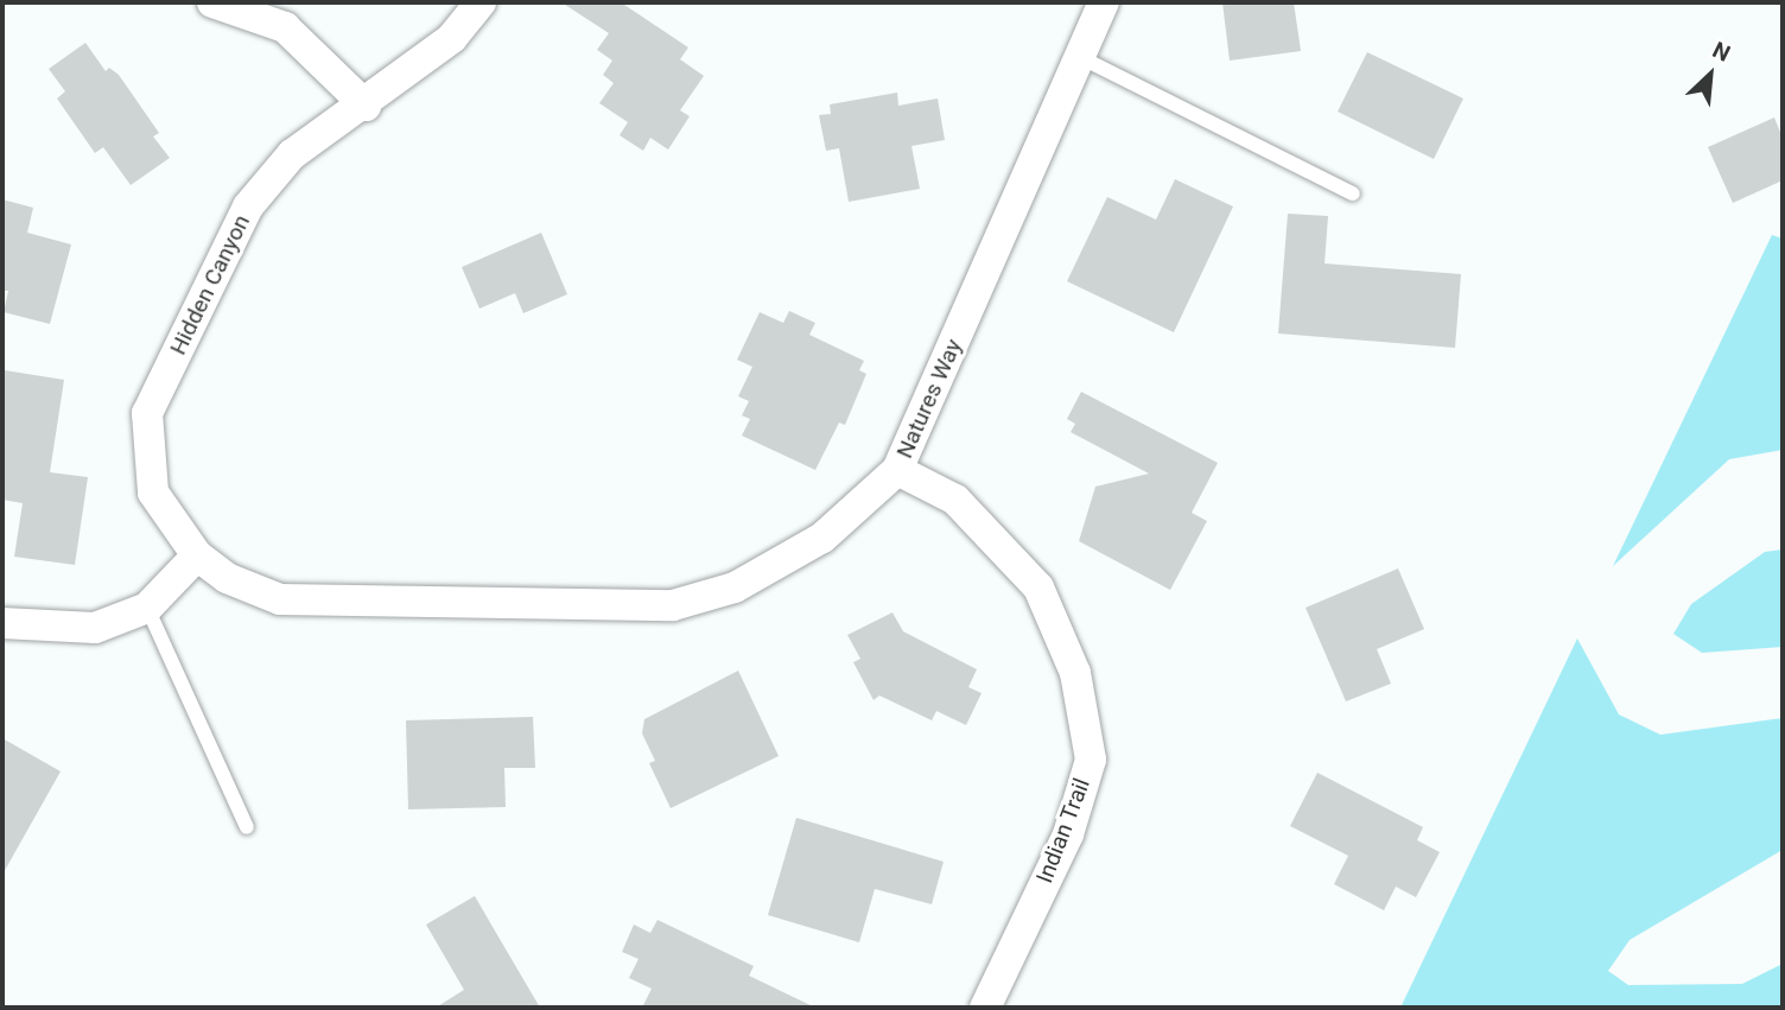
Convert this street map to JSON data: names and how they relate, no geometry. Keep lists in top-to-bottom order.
{
  "streets": {
    "street": ["Hidden Canyon", "Natures Way", "Indian Trail"]
  },
  "crossings": [
    ["Hidden Canyon", "Natures Way"],
    ["Natures Way", "Indian Trail"]
  ],
  "north": "top right"
}
